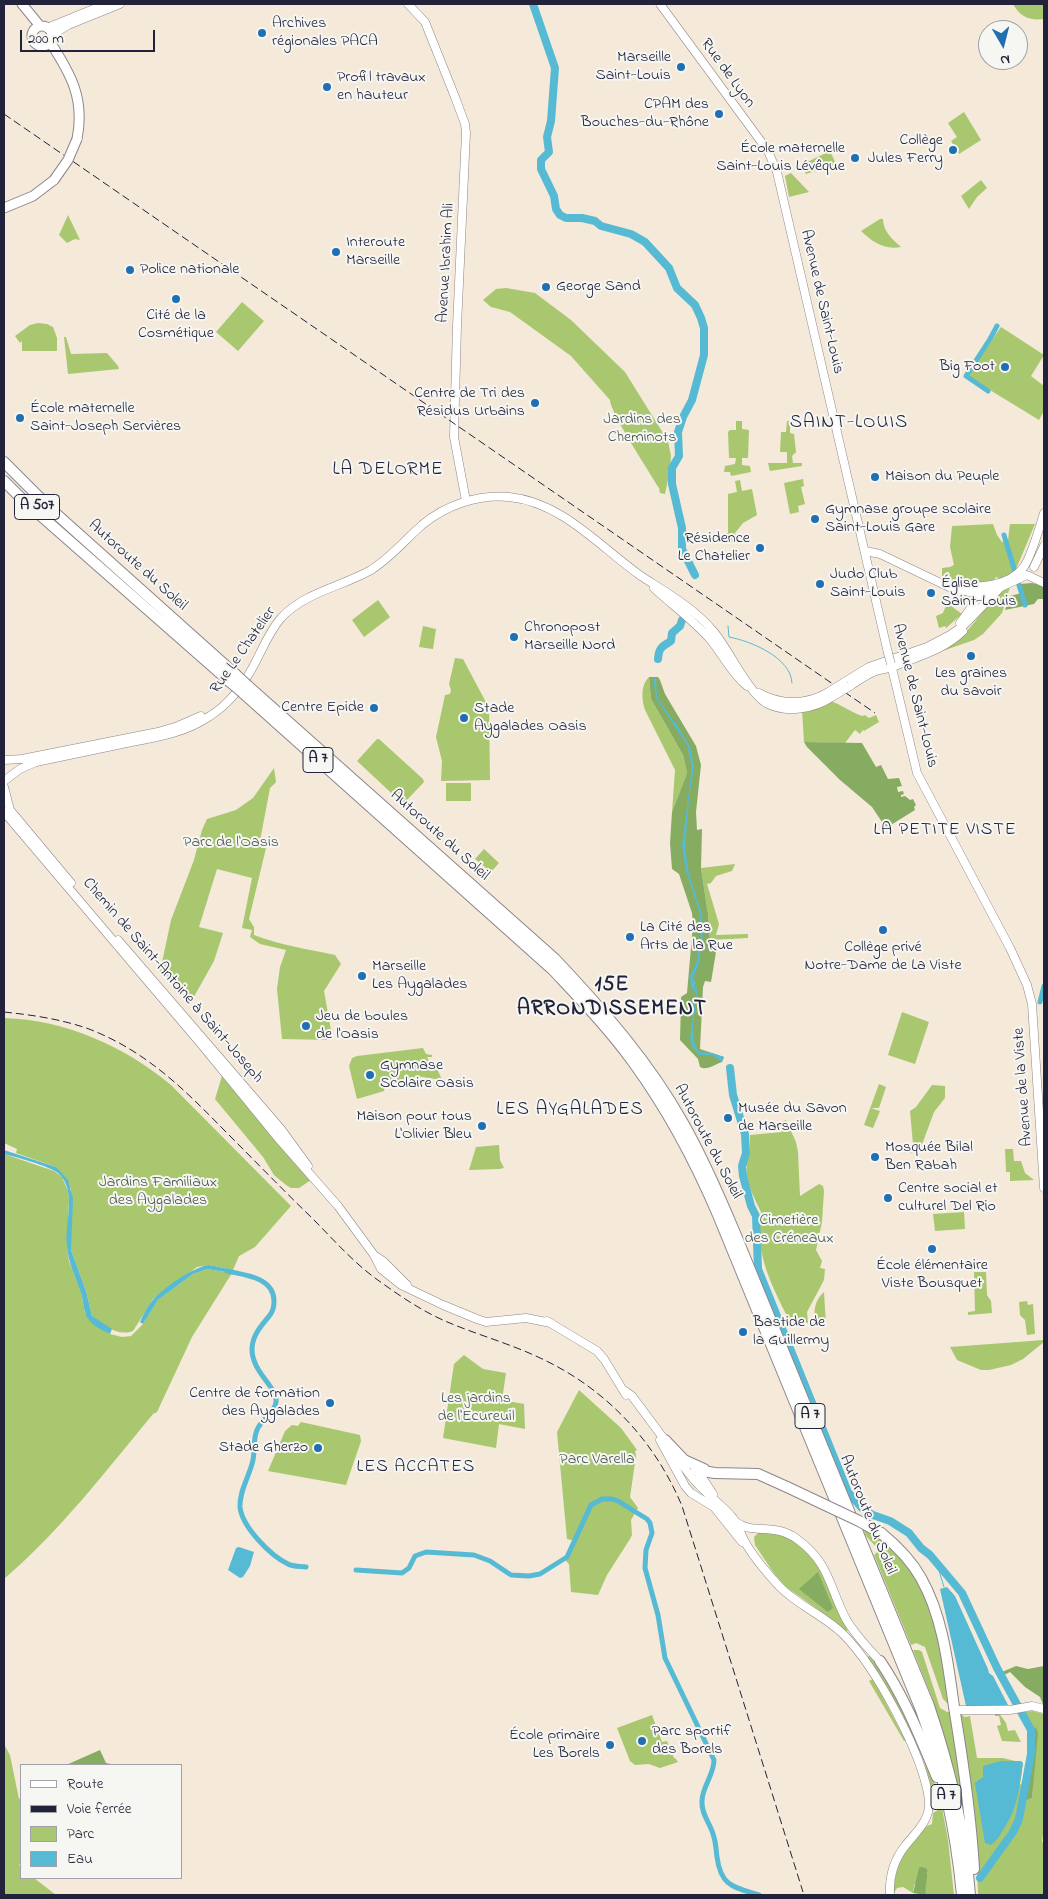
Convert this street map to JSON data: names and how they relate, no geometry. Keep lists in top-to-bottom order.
{
  "streets": {
    "highway": ["A 507", "Autoroute du Soleil", "A 7"],
    "main road": [
      "Rue de Lyon",
      "Avenue Ibrahim Ali",
      "Avenue de Saint-Louis",
      "Rue Le Chatelier",
      "Chemin de Saint-Antoine à Saint-Joseph",
      "Avenue de la Viste"
    ]
  },
  "crossings": [
    ["Rue de Lyon", "Avenue de Saint-Louis"],
    ["Avenue Ibrahim Ali", "Rue Le Chatelier"],
    ["Avenue de Saint-Louis", "Avenue de la Viste"],
    ["A 507", "Autoroute du Soleil"],
    ["Rue Le Chatelier", "Chemin de Saint-Antoine à Saint-Joseph"]
  ],
  "districts": [
    "SAINT-LOUIS",
    "LA DELORME",
    "LA PETITE VISTE",
    "15E ARRONDISSEMENT",
    "LES AYGALADES",
    "LES ACCATES"
  ],
  "parks": [
    "Jardins des Cheminots",
    "Parc de l'Oasis",
    "Jardins Familiaux des Aygalades",
    "Cimetière des Créneaux",
    "Les jardins de l'Ecureuil",
    "Parc Varella"
  ],
  "places": [
    "Archives régionales PACA",
    "Marseille Saint-Louis",
    "Profil travaux en hauteur",
    "CPAM des Bouches-du-Rhône",
    "Collège Jules Ferry",
    "École maternelle Saint-Louis Lévêque",
    "Interoute Marseille",
    "Police nationale",
    "George Sand",
    "Cité de la Cosmétique",
    "Big Foot",
    "Centre de Tri des Résidus Urbains",
    "École maternelle Saint-Joseph Servières",
    "Maison du Peuple",
    "Gymnase groupe scolaire Saint-Louis Gare",
    "Résidence Le Chatelier",
    "Judo Club Saint-Louis",
    "Église Saint-Louis",
    "Chronopost Marseille Nord",
    "Les graines du savoir",
    "Centre Epide",
    "Stade Aygalades Oasis",
    "Collège privé Notre-Dame de La Viste",
    "La Cité des Arts de la Rue",
    "Marseille Les Aygalades",
    "Jeu de boules de l'Oasis",
    "Gymnase Scolaire Oasis",
    "Musée du Savon de Marseille",
    "Maison pour tous L'Olivier Bleu",
    "Mosquée Bilal Ben Rabah",
    "Centre social et culturel Del Rio",
    "École élémentaire Viste Bousquet",
    "Bastide de la Guillermy",
    "Centre de formation des Aygalades",
    "Stade Gherzo",
    "Parc sportif des Borels",
    "École primaire Les Borels"
  ],
  "legend": [
    "Route",
    "Voie ferrée",
    "Parc",
    "Eau"
  ],
  "scale_bar": "200 m",
  "north": "bottom"
}
